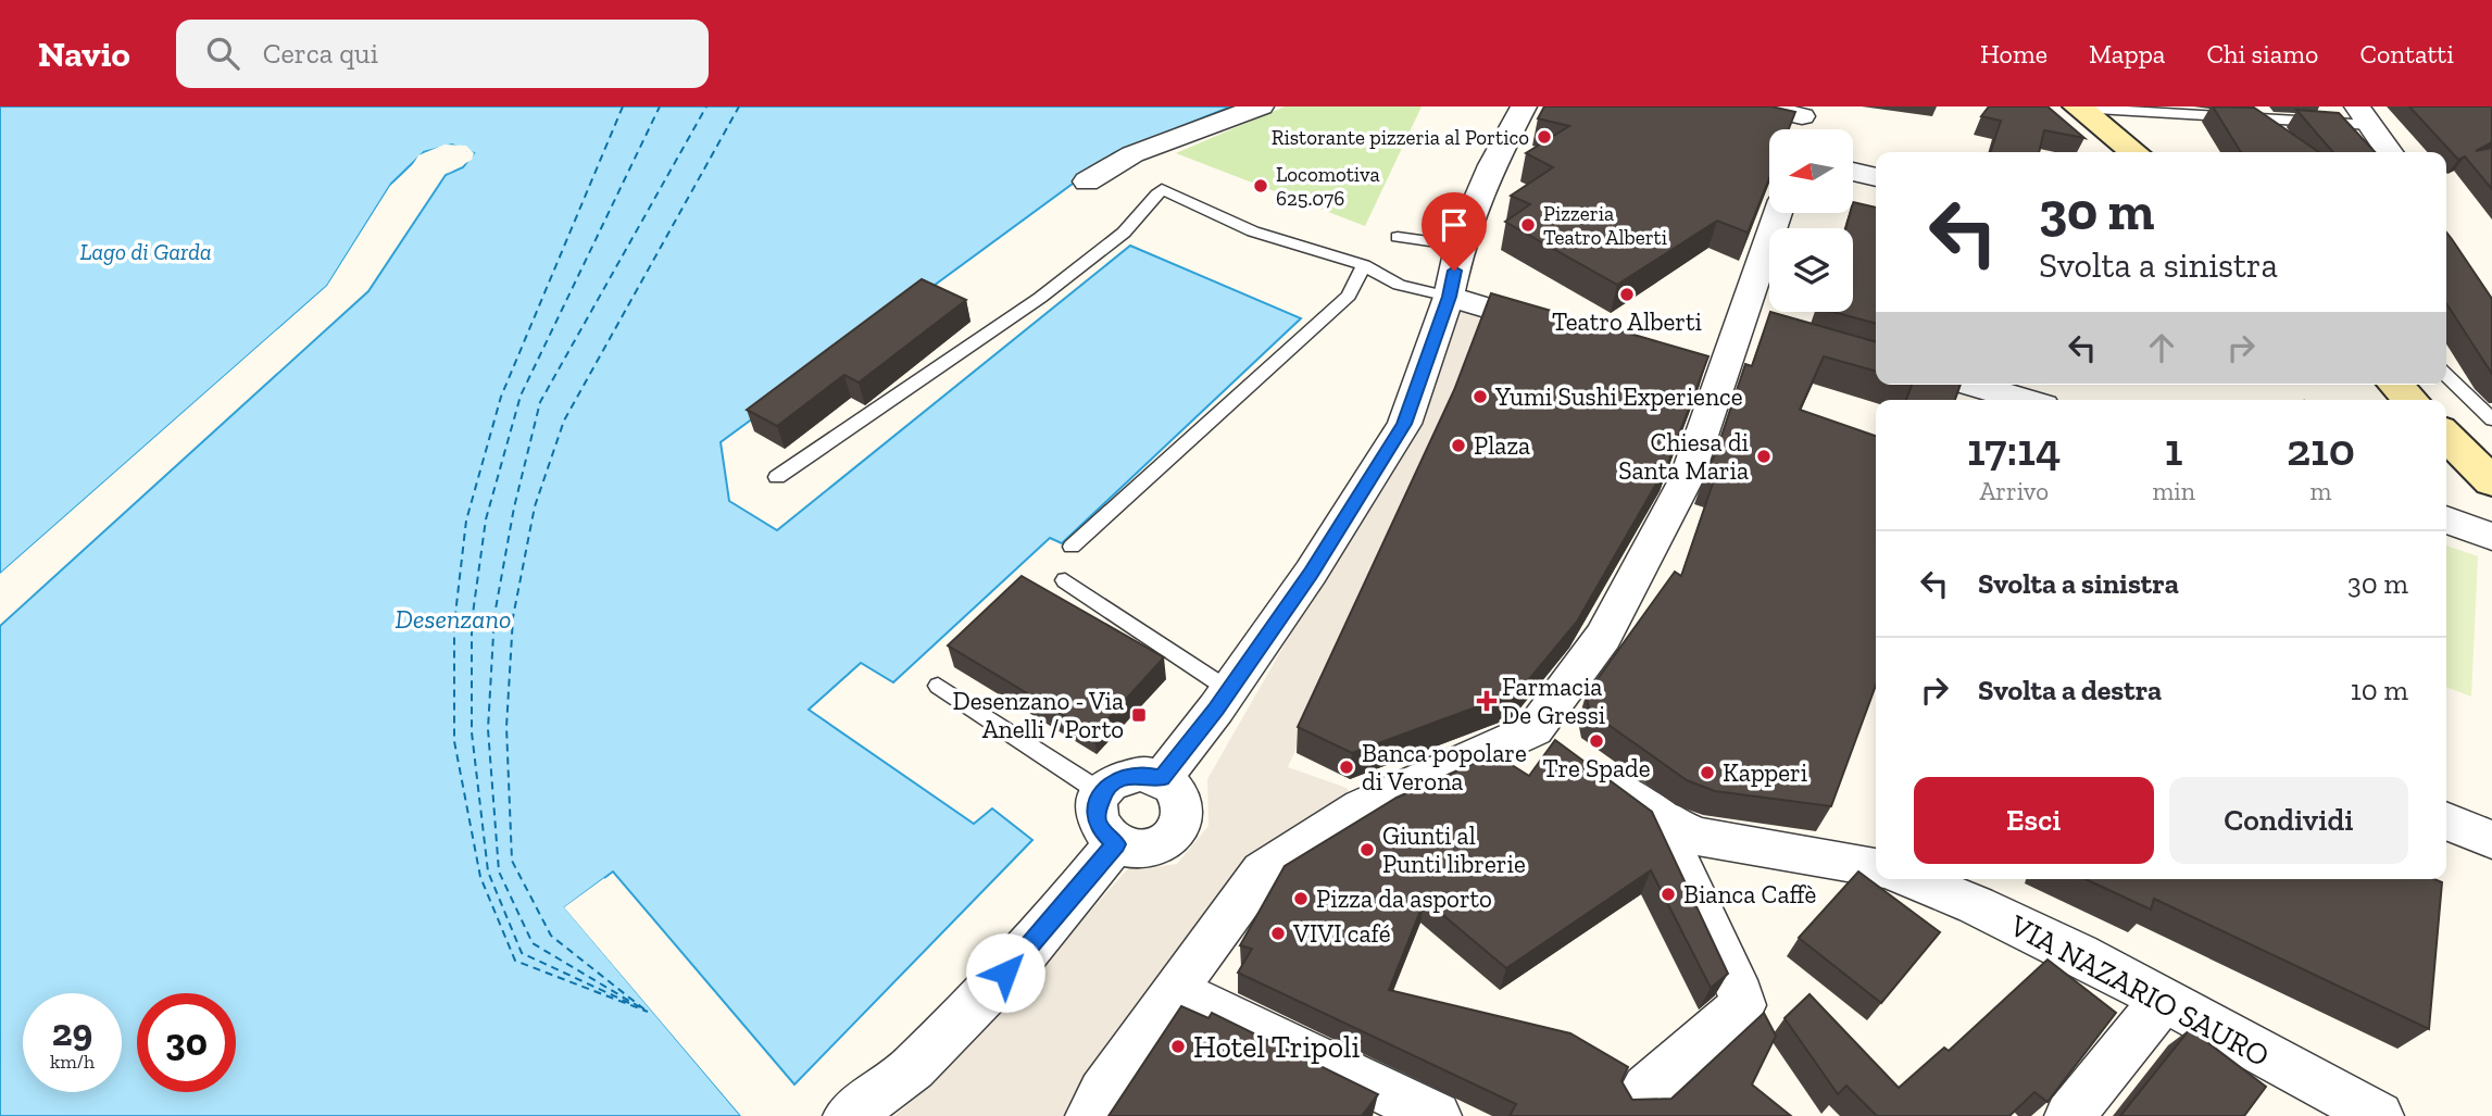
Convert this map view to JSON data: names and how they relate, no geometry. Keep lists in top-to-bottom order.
{
  "streets": {
    "street": ["VIA NAZARIO SAURO"]
  },
  "water": ["Lago di Garda", "Desenzano"],
  "places": {
    "other": [
      "Ristorante pizzeria al Portico",
      "Locomotiva 625.076",
      "Pizzeria Teatro Alberti",
      "Teatro Alberti",
      "Yumi Sushi Experience",
      "Plaza",
      "Chiesa di Santa Maria",
      "Tre Spade",
      "Banca popolare di Verona",
      "Kapperi",
      "Giunti al Punti librerie",
      "Bianca Caffè",
      "Pizza da asporto",
      "VIVI café",
      "Hotel Tripoli"
    ],
    "health": ["Farmacia De Gressi"],
    "transit": ["Desenzano - Via Anelli / Porto"]
  },
  "north": "left",
  "page": {
    "header": "Navio",
    "search": "Cerca qui",
    "nav": [
      "Home",
      "Mappa",
      "Chi siamo",
      "Contatti"
    ],
    "turn": ["30 m", "Svolta a sinistra"],
    "eta": [
      "17:14",
      "Arrivo",
      "1",
      "min",
      "210",
      "m"
    ],
    "list": [
      {
        "name": "Svolta a sinistra",
        "value": "30 m"
      },
      {
        "name": "Svolta a destra",
        "value": "10 m"
      }
    ],
    "buttons": ["Esci", "Condividi"],
    "speed": "29 km/h",
    "limit": "30"
  }
}
